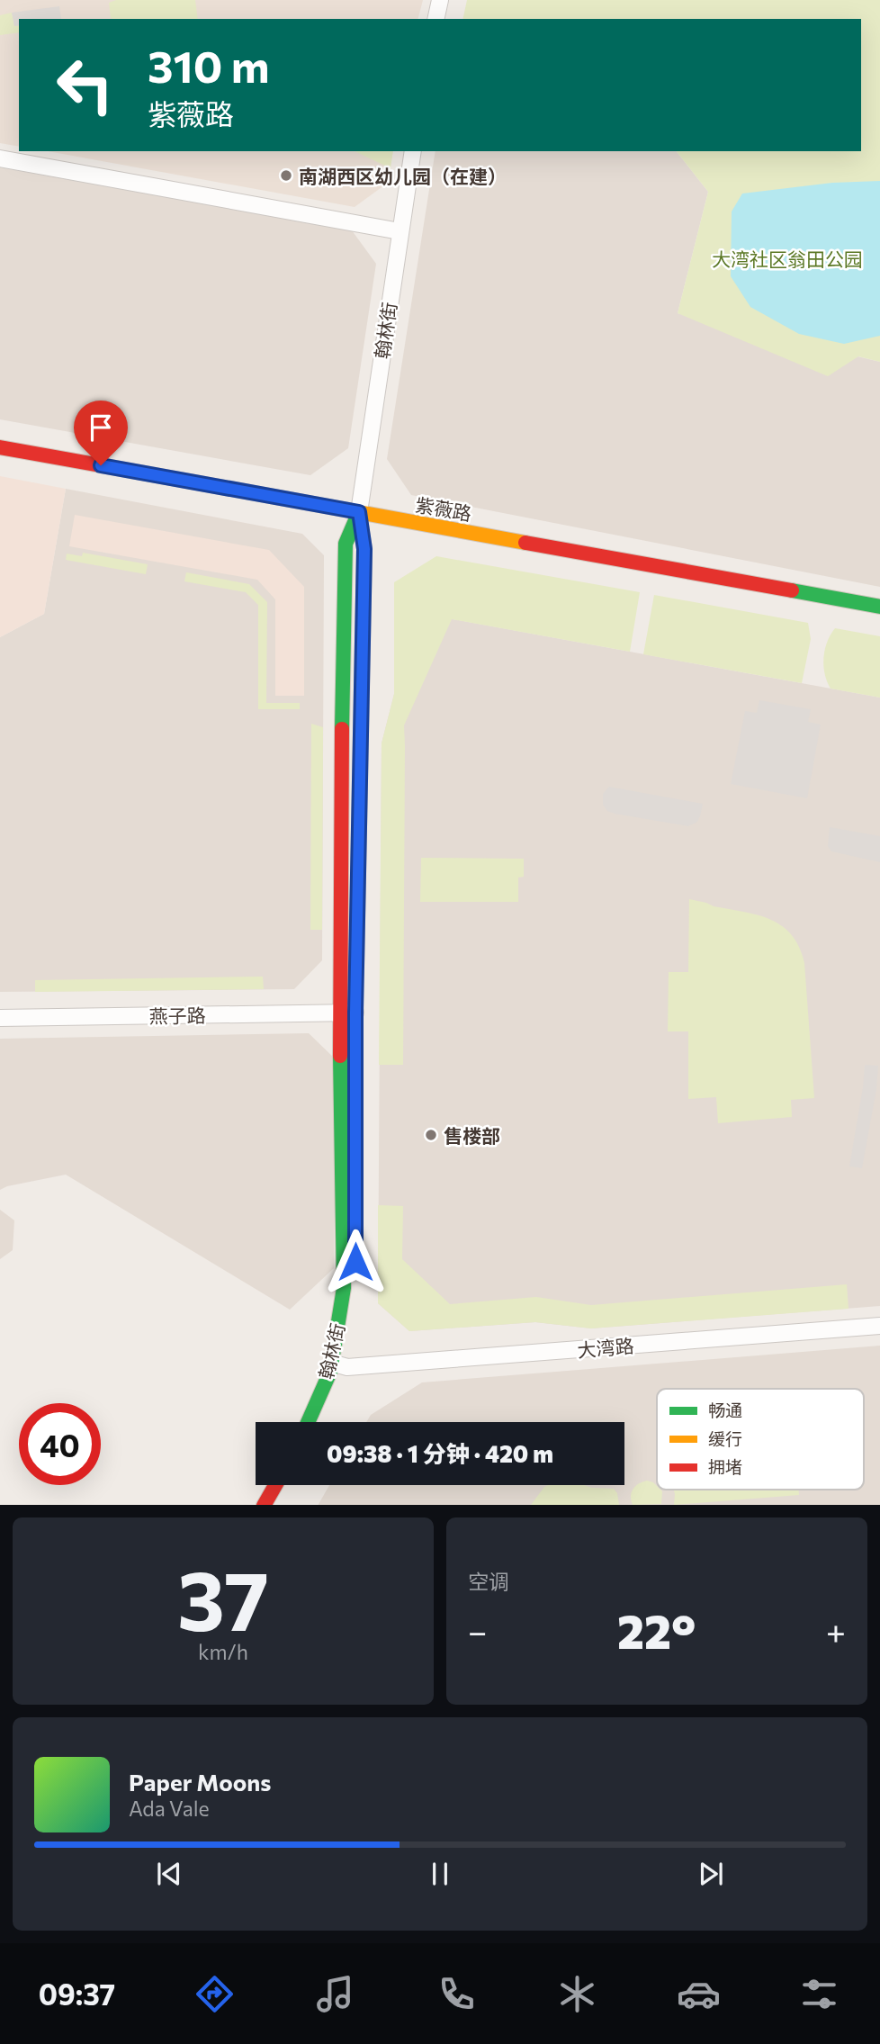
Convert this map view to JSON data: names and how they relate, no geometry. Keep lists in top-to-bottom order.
{
  "streets": {
    "street": [
      "翰林街",
      "紫薇路",
      "燕子路",
      "大湾路"
    ]
  },
  "crossings": [
    ["翰林街", "紫薇路"],
    ["翰林街", "燕子路"],
    ["翰林街", "大湾路"]
  ],
  "parks": ["大湾社区翁田公园"],
  "places": ["南湖西区幼儿园（在建）", "售楼部"],
  "legend": ["畅通", "缓行", "拥堵"],
  "page": {
    "turn": ["310 m", "紫薇路"],
    "limit": "40",
    "trip": "09:38 · 1 分钟 · 420 m",
    "tile": [
      ["37", "km/h"],
      "空调"
    ],
    "heat": ["−", "22°", "+"],
    "song": ["Paper Moons", "Ada Vale"],
    "tabs": "09:37"
  }
}
